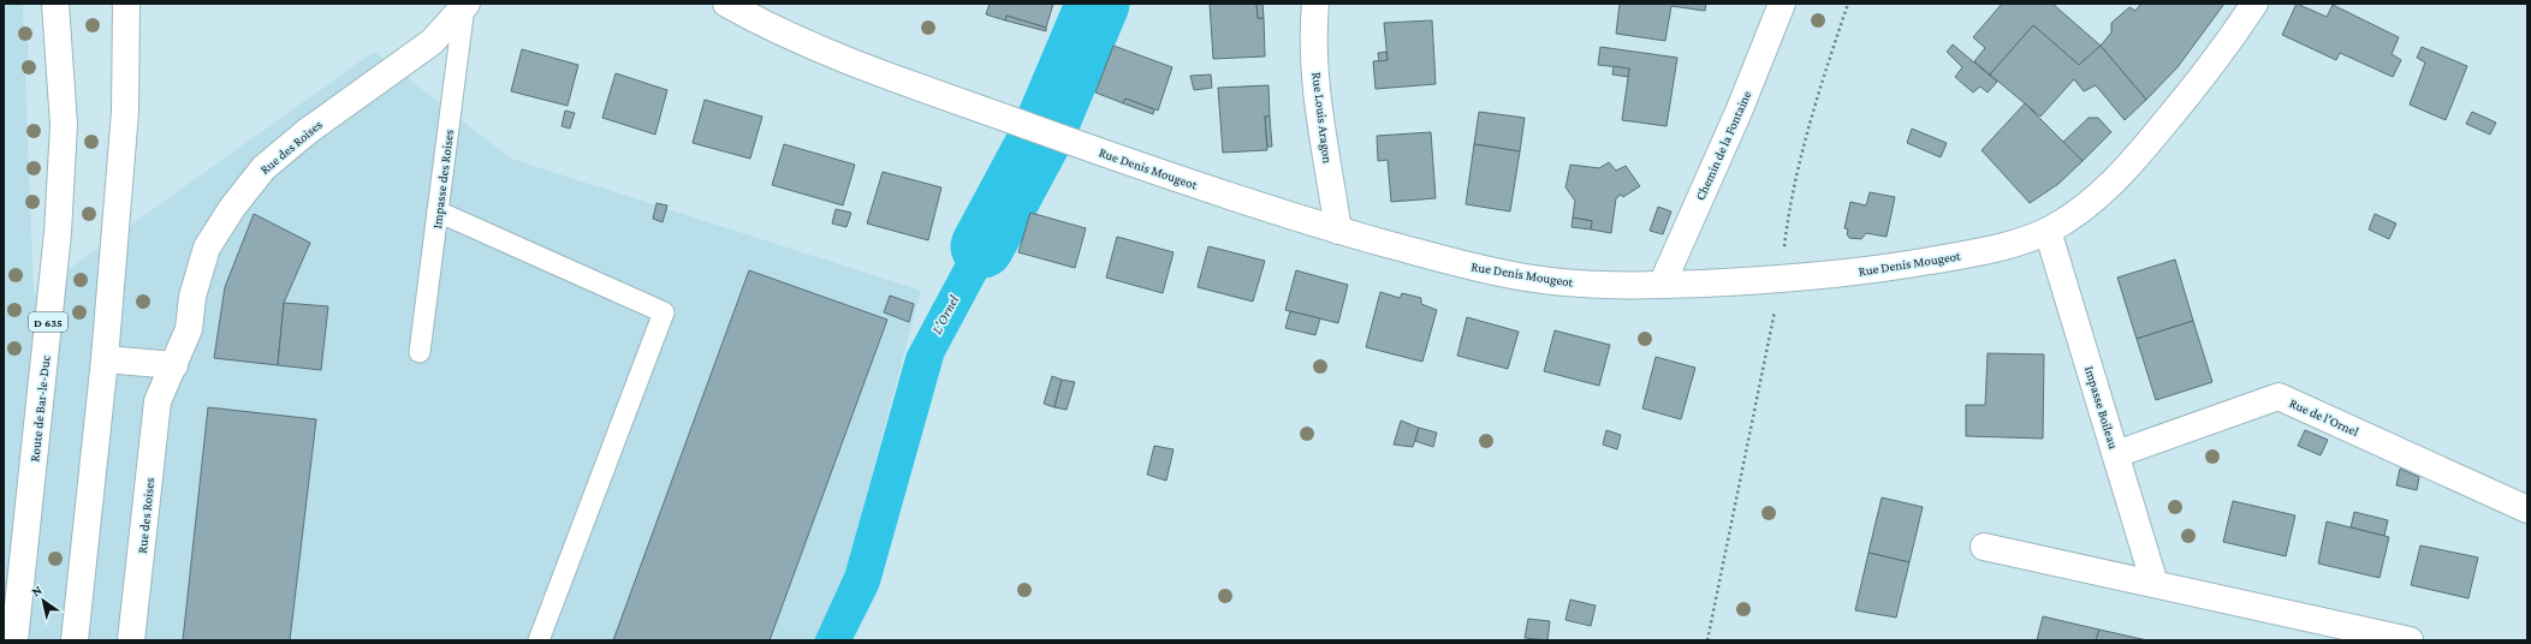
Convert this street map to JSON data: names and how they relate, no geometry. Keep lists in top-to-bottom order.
{
  "streets": {
    "street": [
      "Rue Louis Aragon",
      "Chemin de la Fontaine",
      "Rue des Roises",
      "Rue Denis Mougeot",
      "D 635",
      "Impasse Boileau",
      "Route de Bar-le-Duc",
      "Rue de l'Ornel"
    ],
    "lane": ["Impasse des Roises"]
  },
  "crossings": [
    ["Rue Louis Aragon", "Rue Denis Mougeot"],
    ["Chemin de la Fontaine", "Rue Denis Mougeot"],
    ["Rue des Roises", "Impasse des Roises"],
    ["Rue Denis Mougeot", "Impasse Boileau"],
    ["Impasse Boileau", "Rue de l'Ornel"]
  ],
  "water": ["L'Ornel"],
  "north": "top left"
}
